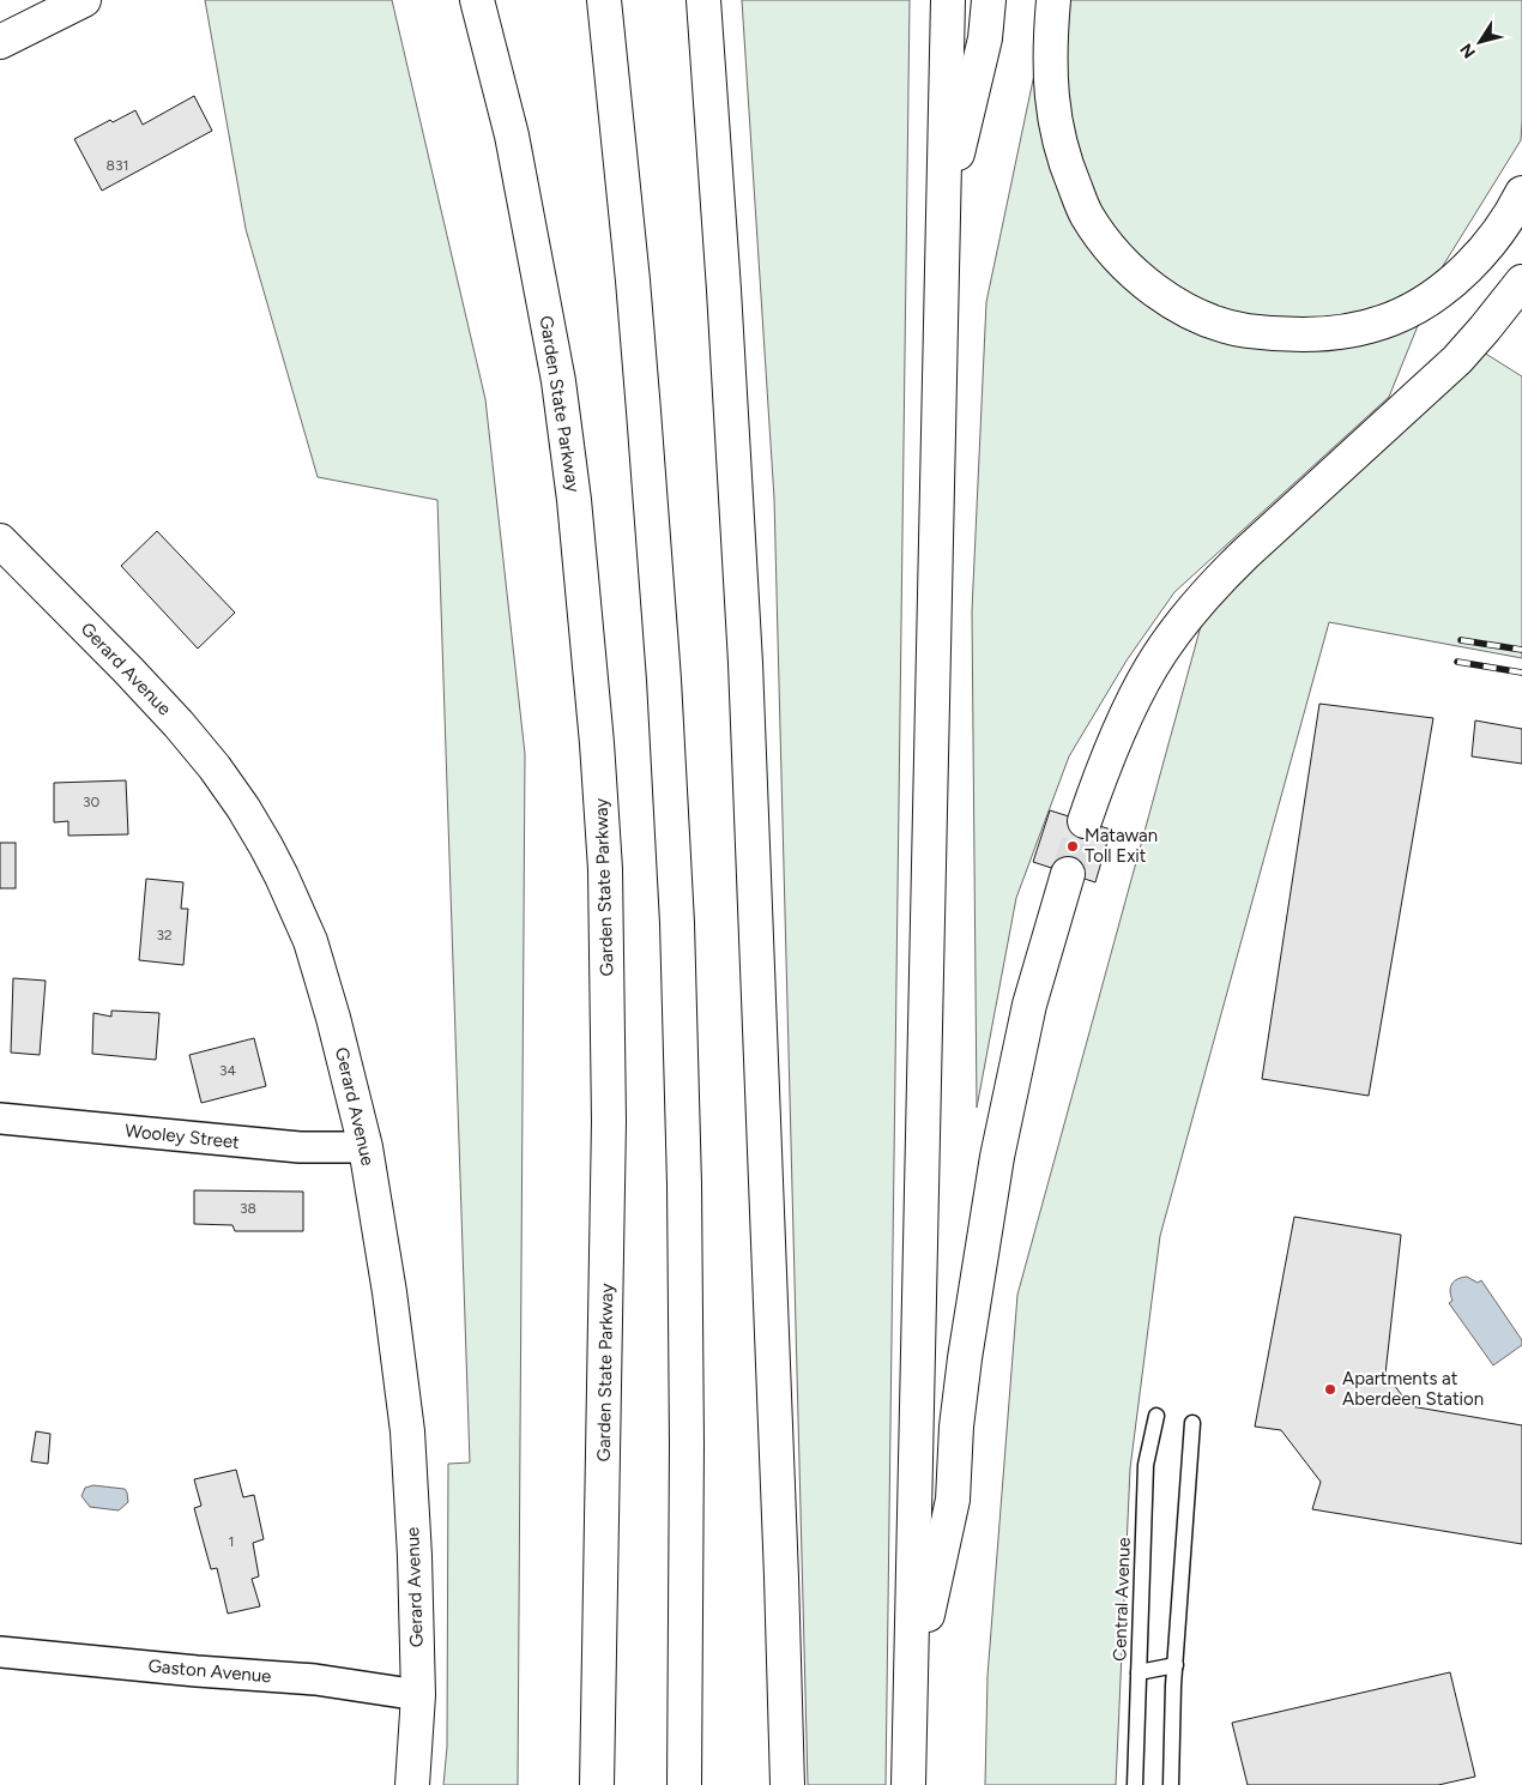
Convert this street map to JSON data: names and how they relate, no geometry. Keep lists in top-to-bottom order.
{
  "streets": {
    "main road": ["Garden State Parkway", "Gerard Avenue"],
    "street": ["Wooley Street", "Gaston Avenue"],
    "lane": ["Central Avenue"]
  },
  "crossings": [
    ["Gerard Avenue", "Wooley Street"],
    ["Gerard Avenue", "Gaston Avenue"]
  ],
  "places": ["Matawan Toll Exit", "Apartments at Aberdeen Station"],
  "house_numbers": [
    "831",
    "30",
    "32",
    "34",
    "38",
    "1"
  ],
  "north": "bottom left"
}
